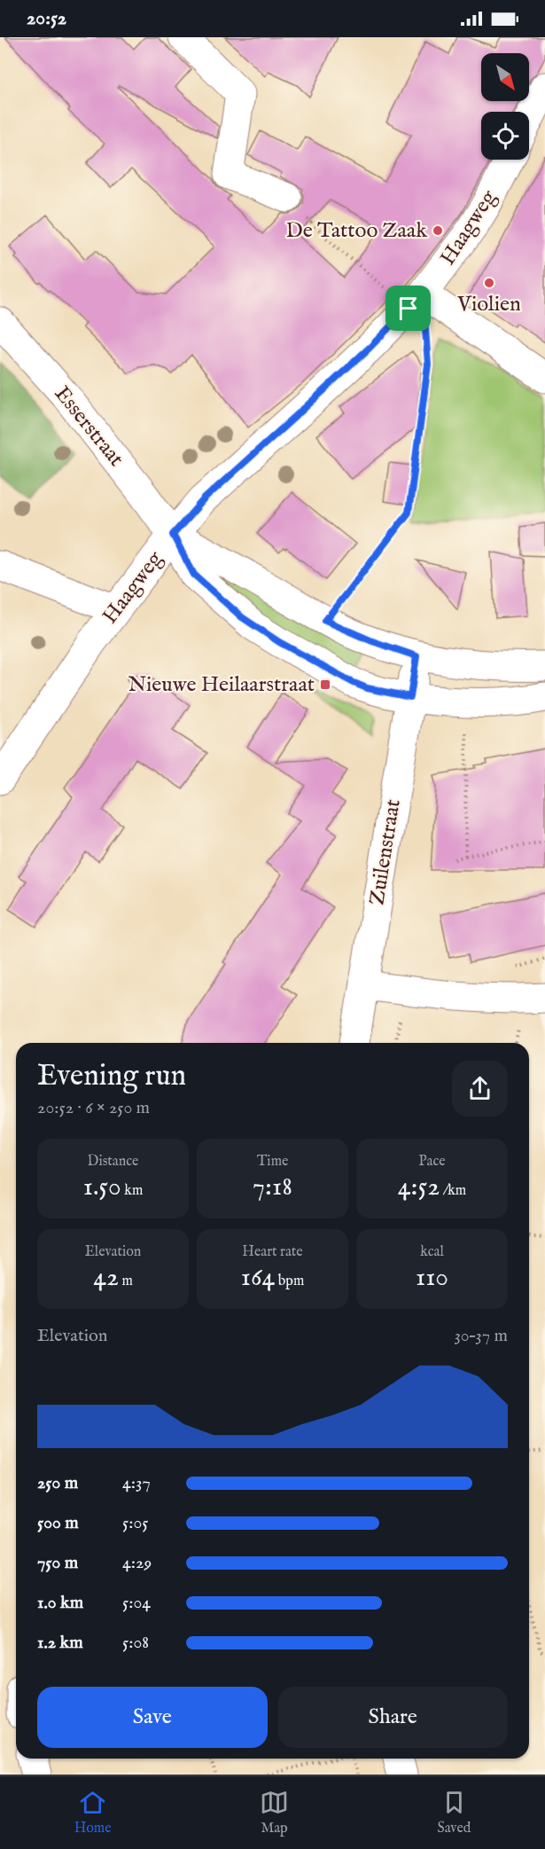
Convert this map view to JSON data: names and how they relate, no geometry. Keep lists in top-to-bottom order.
{
  "streets": {
    "street": ["Haagweg", "Esserstraat", "Zuilenstraat"]
  },
  "crossings": [
    ["Haagweg", "Esserstraat"]
  ],
  "places": {
    "other": ["De Tattoo Zaak", "Violien"],
    "transit": ["Nieuwe Heilaarstraat"]
  },
  "north": "bottom right",
  "page": {
    "status": "20:52",
    "heading": ["Evening run", "20:52 · 6 × 250 m"],
    "stats": [
      ["Distance", "1.50 km"],
      ["Time", "7:18"],
      ["Pace", "4:52 /km"],
      ["Elevation", "42 m"],
      ["Heart rate", "164 bpm"],
      ["kcal", "110"]
    ],
    "chart": ["Elevation", "30–37 m"],
    "list": [
      {
        "name": "250 m",
        "note": "4:37"
      },
      {
        "name": "500 m",
        "note": "5:05"
      },
      {
        "name": "750 m",
        "note": "4:29"
      },
      {
        "name": "1.0 km",
        "note": "5:04"
      },
      {
        "name": "1.2 km",
        "note": "5:08"
      }
    ],
    "buttons": ["Save", "Share"],
    "tabs": ["Home", "Map", "Saved"]
  }
}
